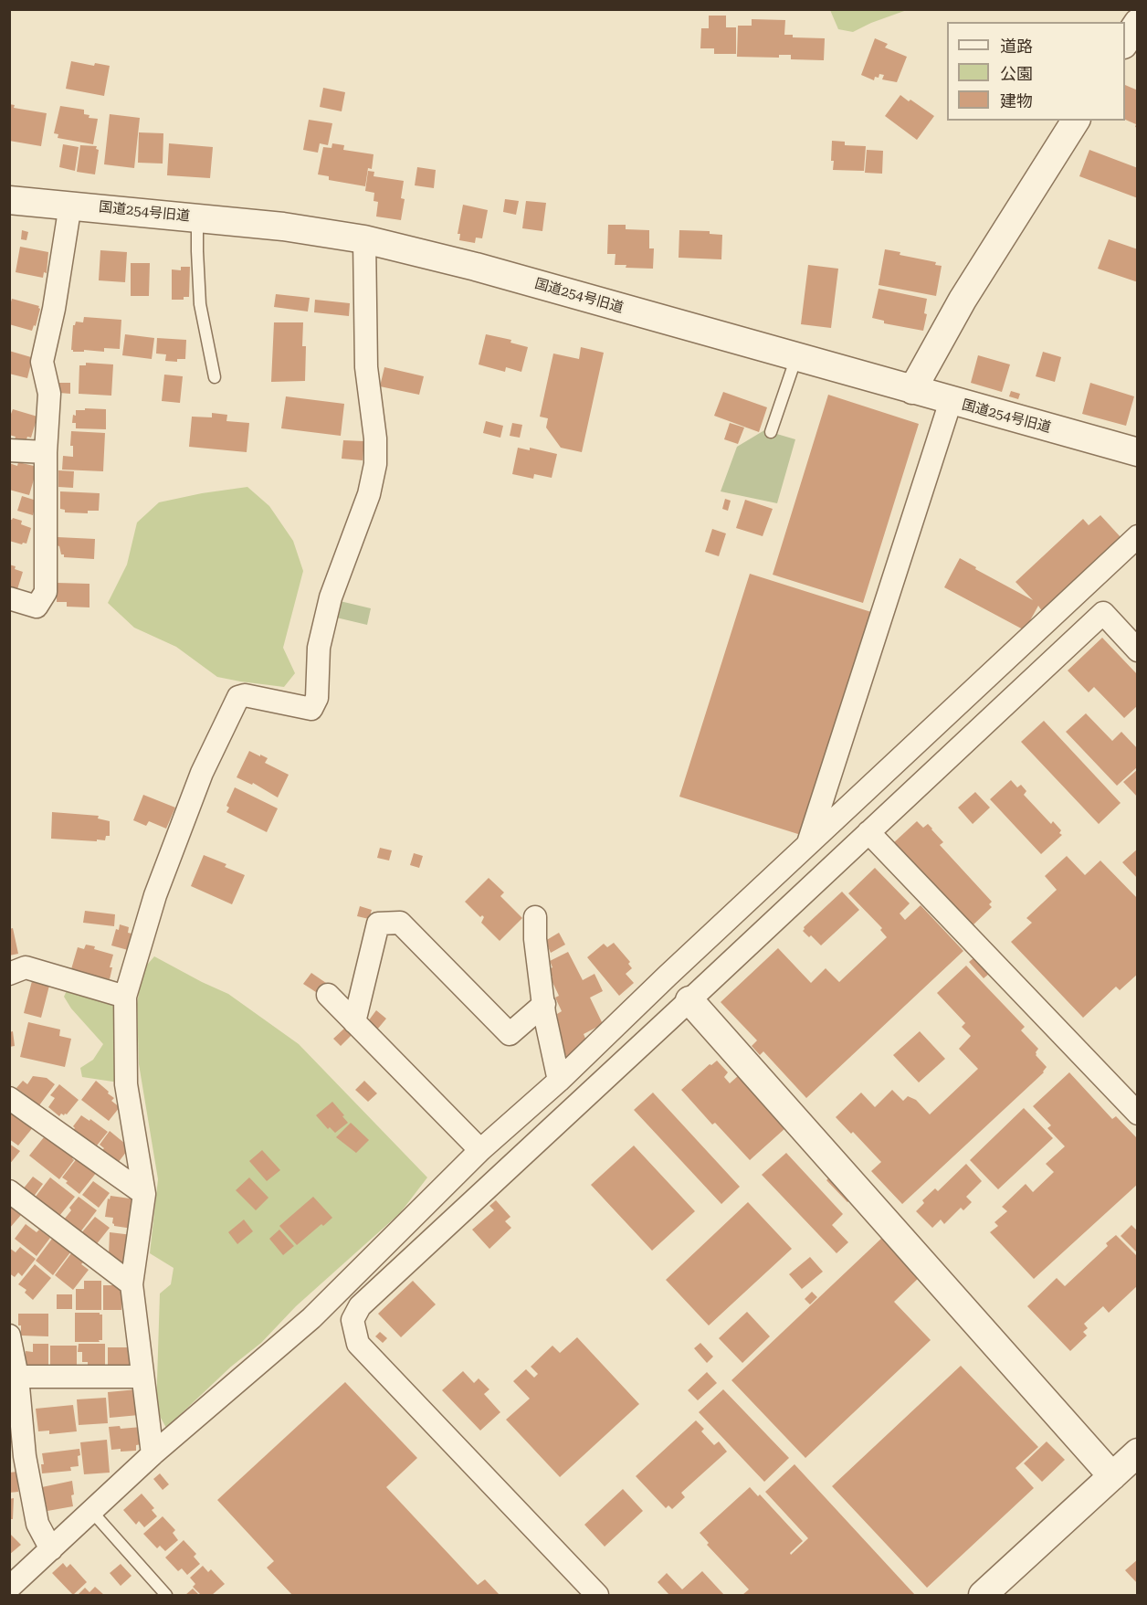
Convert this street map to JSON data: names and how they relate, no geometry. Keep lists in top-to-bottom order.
{
  "streets": {
    "street": ["国道254号旧道"]
  },
  "legend": ["道路", "公園", "建物"]
}
